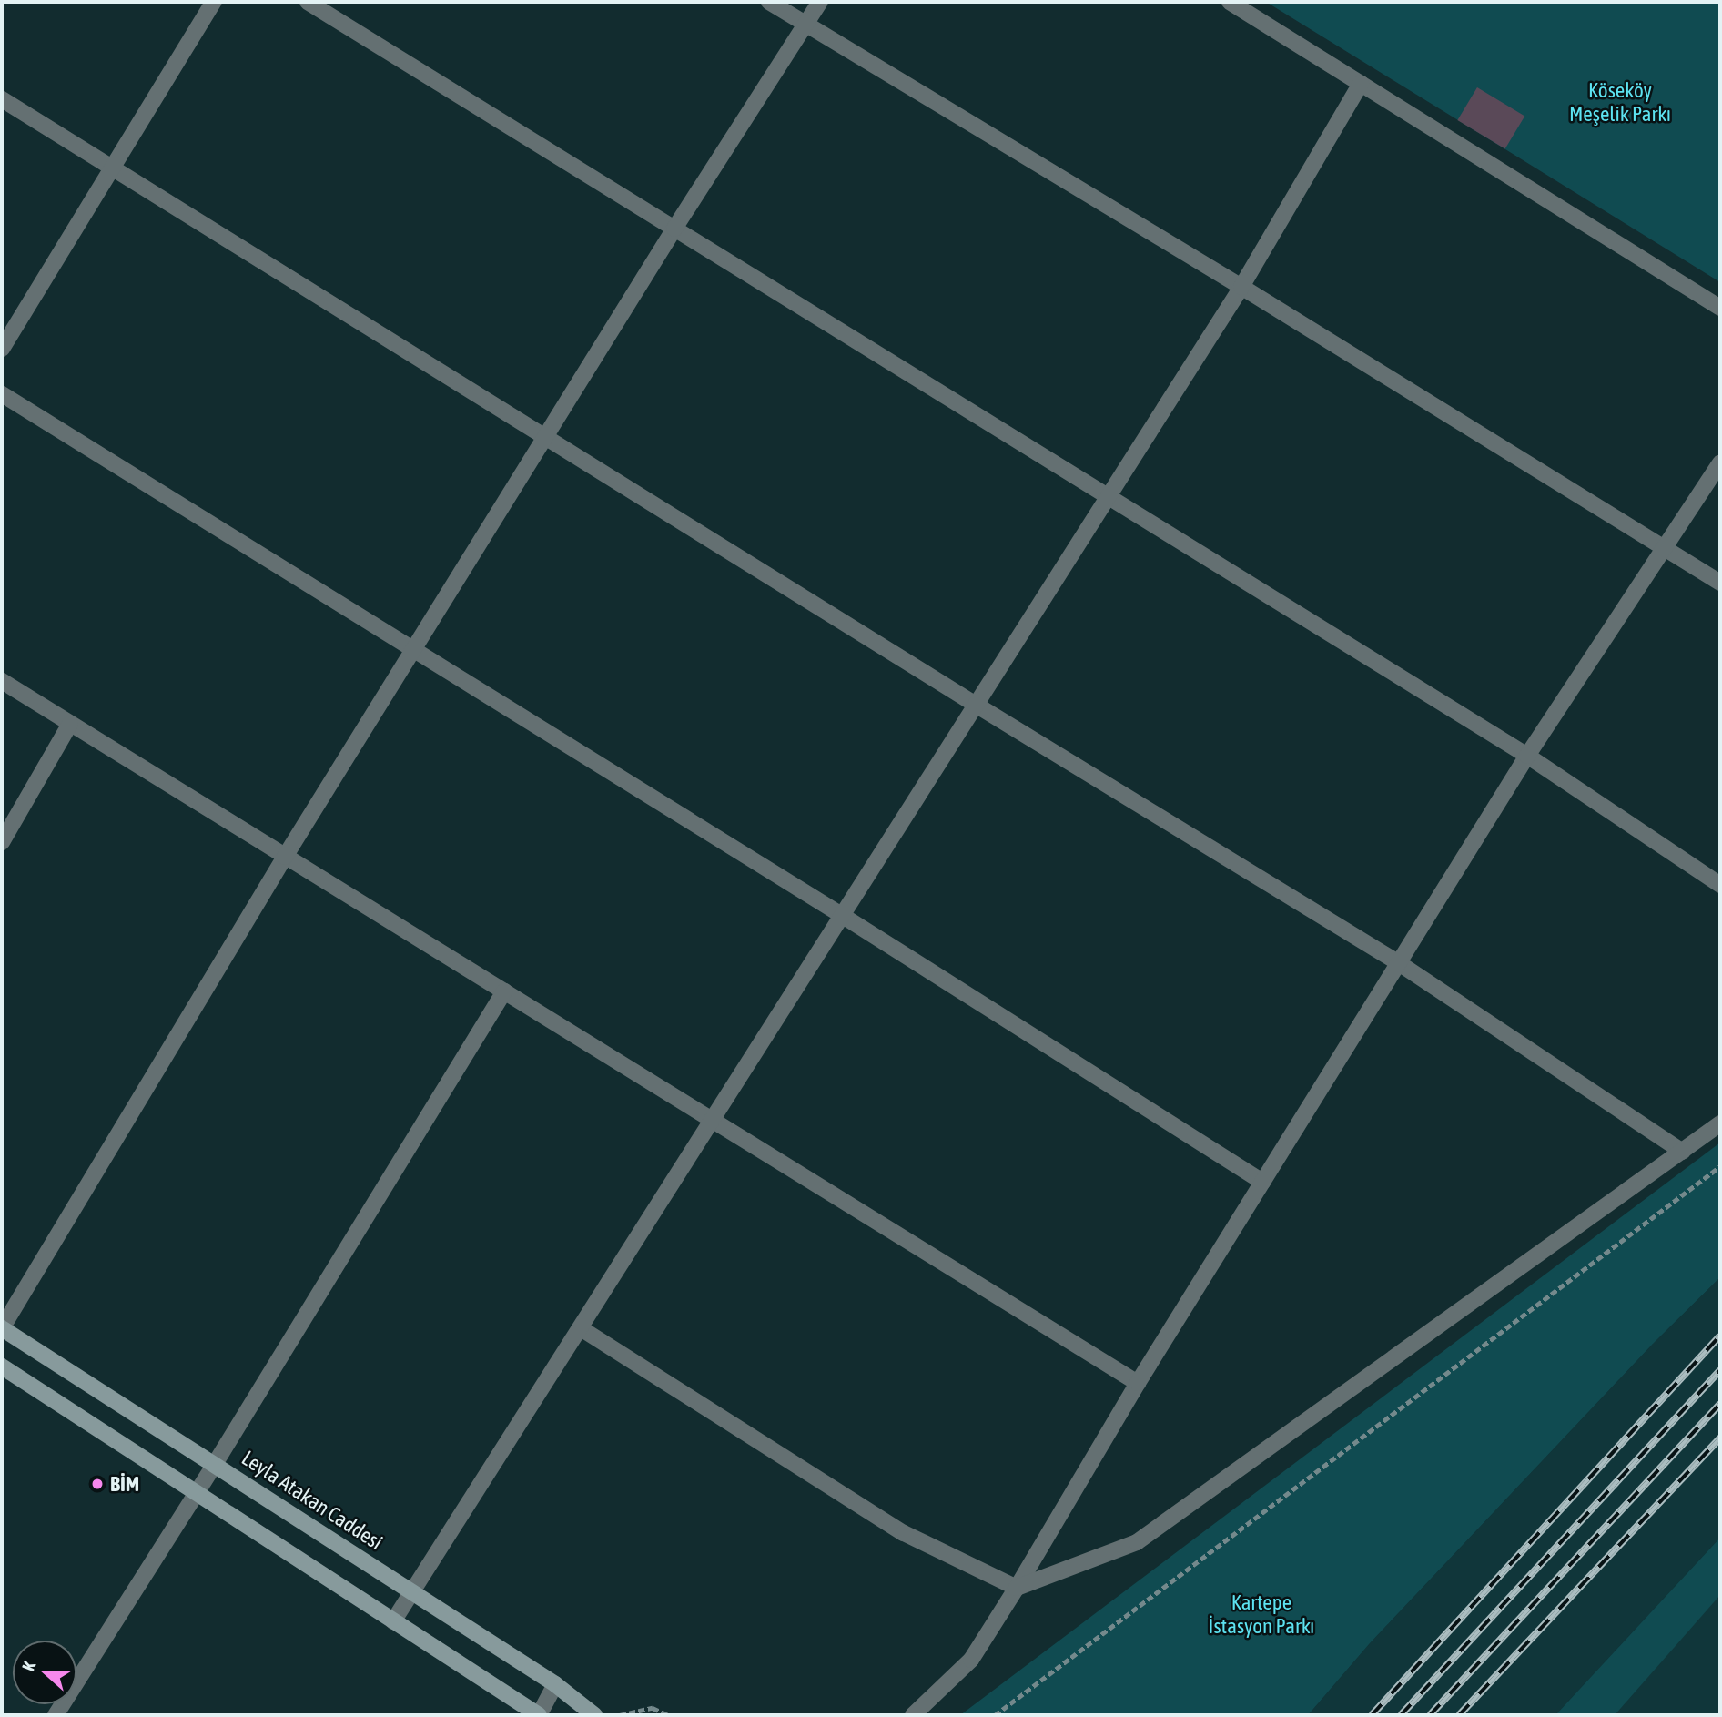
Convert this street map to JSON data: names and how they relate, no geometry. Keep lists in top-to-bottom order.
{
  "streets": {
    "main road": ["Leyla Atakan Caddesi"]
  },
  "parks": ["Köseköy Meşelik Parkı", "Kartepe İstasyon Parkı"],
  "places": ["BİM"],
  "north": "left"
}
